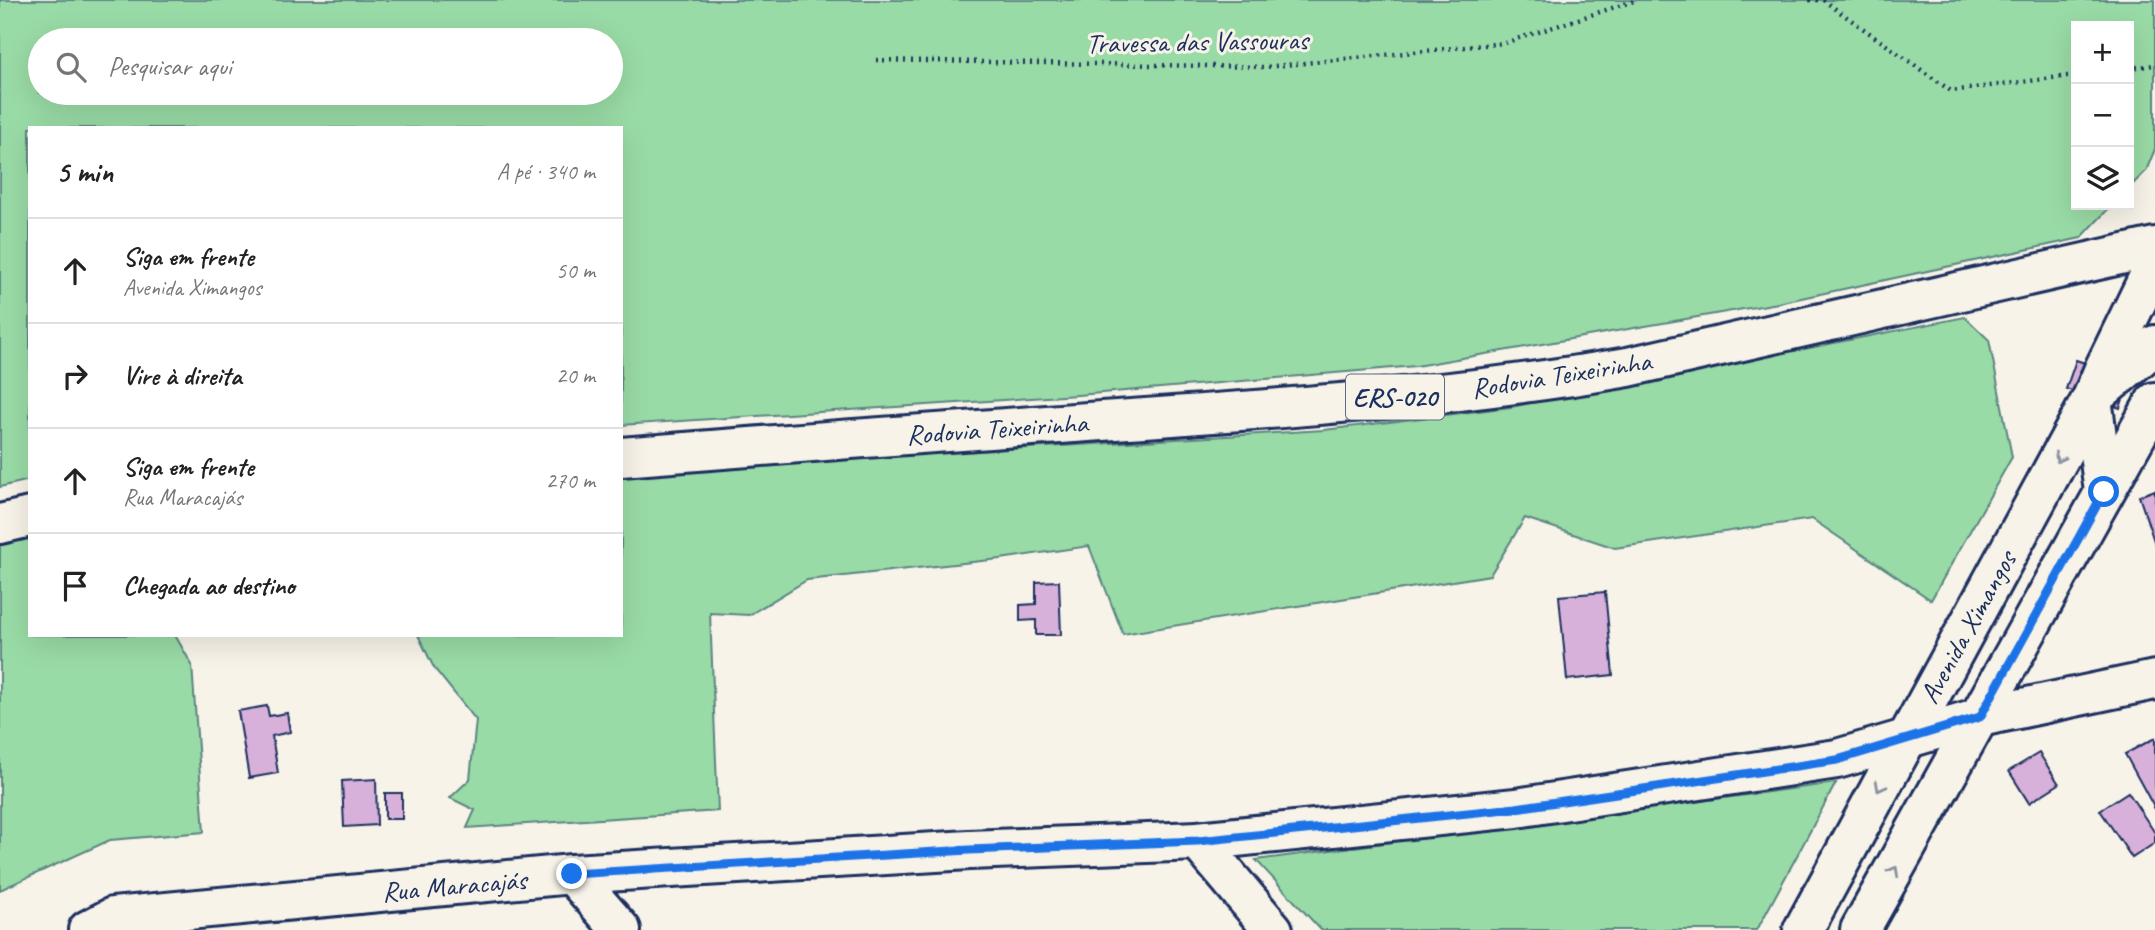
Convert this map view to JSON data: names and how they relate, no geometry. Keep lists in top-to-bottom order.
{
  "streets": {
    "street": [
      "Rodovia Teixeirinha",
      "ERS-020",
      "Avenida Ximangos",
      "Rua Maracajás"
    ],
    "path": ["Travessa das Vassouras"]
  },
  "crossings": [
    ["Avenida Ximangos", "Rua Maracajás"]
  ],
  "page": {
    "map_buttons": ["+", "−"],
    "search": "Pesquisar aqui",
    "heading": ["5 min", "A pé · 340 m"],
    "list": [
      ["Siga em frente", "Avenida Ximangos", "50 m"],
      ["Vire à direita", "20 m"],
      ["Siga em frente", "Rua Maracajás", "270 m"],
      "Chegada ao destino"
    ]
  }
}
